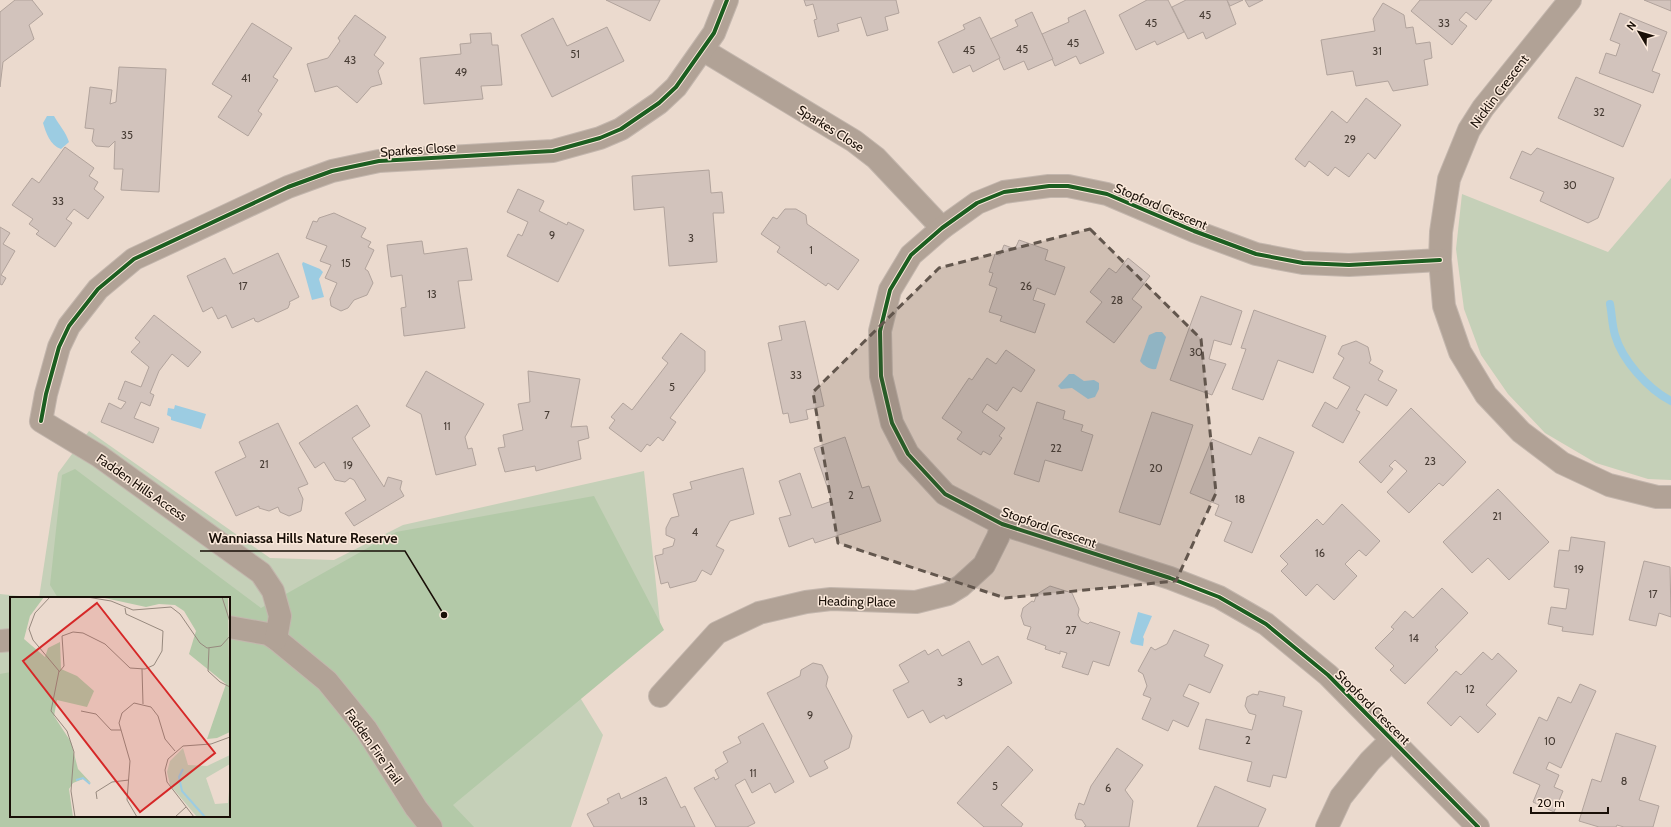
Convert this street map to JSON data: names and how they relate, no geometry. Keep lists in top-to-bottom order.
{
  "streets": {
    "street": [
      "Nicklin Crescent",
      "Sparkes Close",
      "Stopford Crescent",
      "Fadden Hills Access",
      "Heading Place",
      "Fadden Fire Trail"
    ]
  },
  "crossings": [
    ["Nicklin Crescent", "Stopford Crescent"],
    ["Sparkes Close", "Stopford Crescent"],
    ["Sparkes Close", "Fadden Hills Access"],
    ["Stopford Crescent", "Heading Place"],
    ["Fadden Hills Access", "Fadden Fire Trail"]
  ],
  "places": ["Wanniassa Hills Nature Reserve"],
  "house_numbers": [
    "45",
    "45",
    "33",
    "45",
    "45",
    "45",
    "31",
    "51",
    "43",
    "49",
    "41",
    "32",
    "35",
    "29",
    "30",
    "33",
    "9",
    "3",
    "1",
    "15",
    "17",
    "26",
    "13",
    "28",
    "30",
    "33",
    "5",
    "7",
    "11",
    "22",
    "23",
    "21",
    "19",
    "20",
    "2",
    "18",
    "21",
    "4",
    "16",
    "19",
    "17",
    "27",
    "14",
    "3",
    "12",
    "9",
    "2",
    "10",
    "11",
    "8",
    "5",
    "6",
    "13"
  ],
  "scale_bar": "20 m",
  "north": "top left"
}
